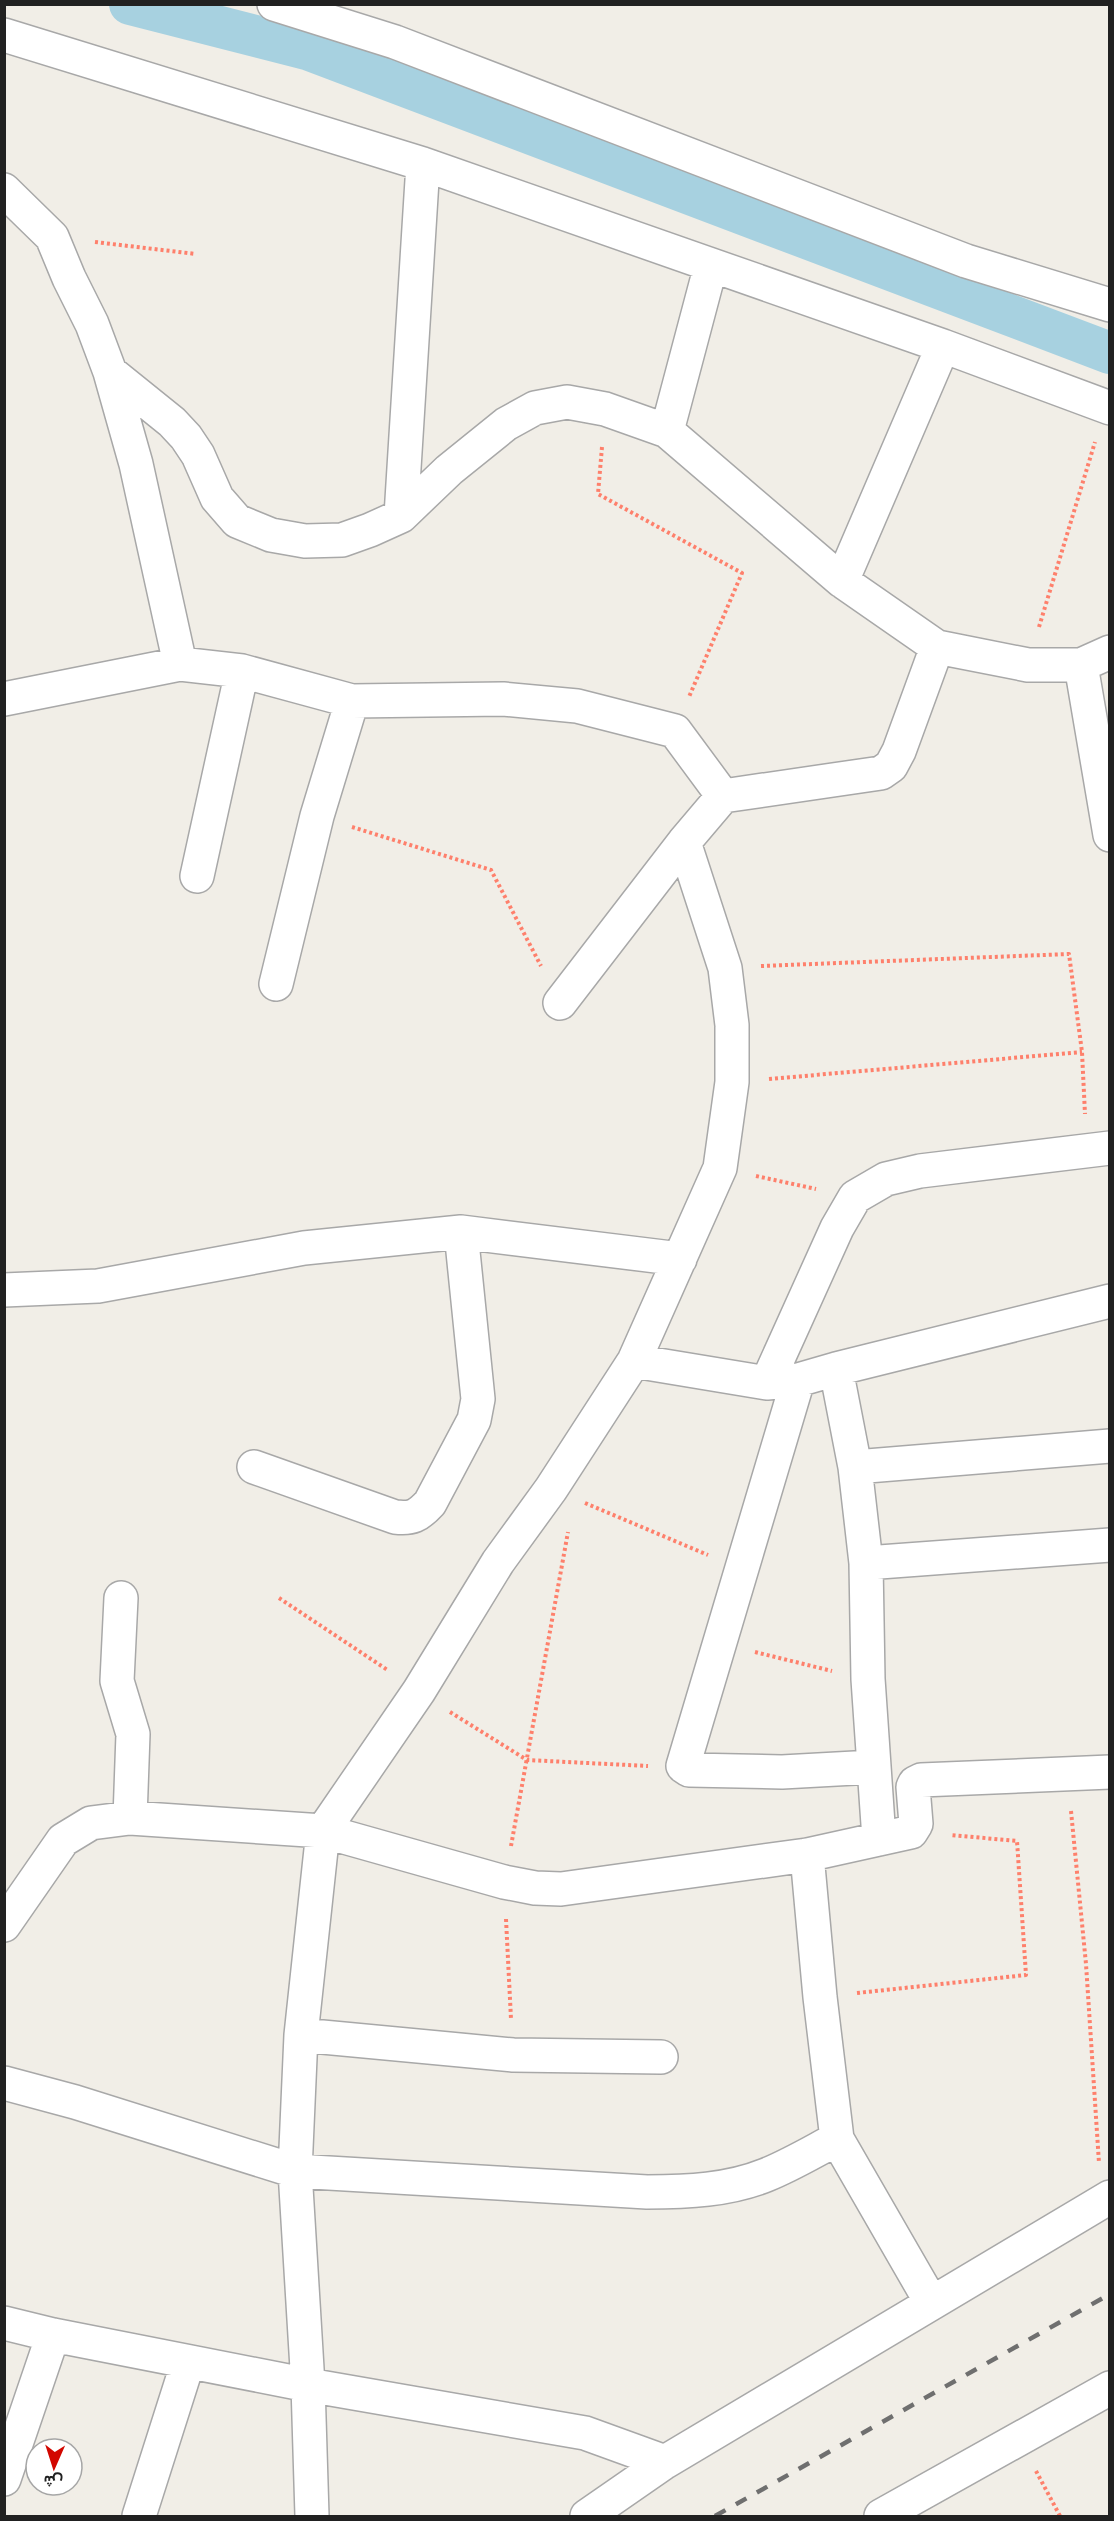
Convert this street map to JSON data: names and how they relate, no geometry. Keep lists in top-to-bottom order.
{
  "north": "bottom"
}
